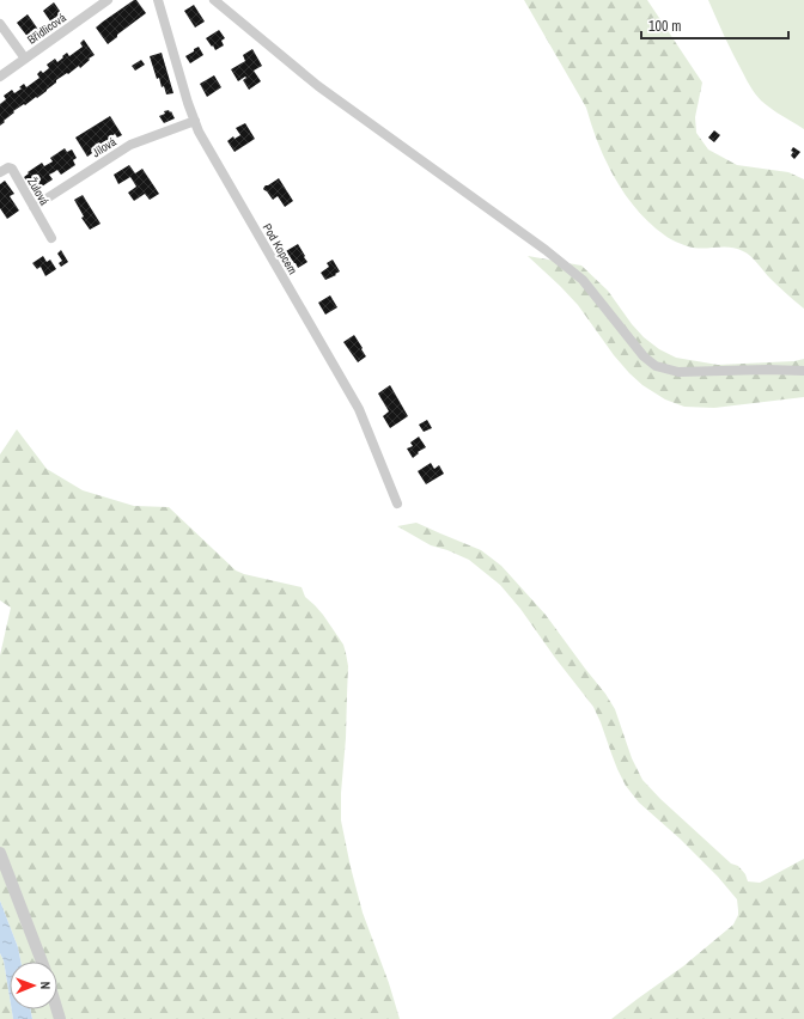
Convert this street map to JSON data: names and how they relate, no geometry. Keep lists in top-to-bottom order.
{
  "streets": {
    "street": [
      "Břidlicová",
      "Jílová",
      "Žulová",
      "Pod Kopcem"
    ]
  },
  "crossings": [
    ["Jílová", "Žulová"],
    ["Jílová", "Pod Kopcem"]
  ],
  "scale_bar": "100 m",
  "north": "right"
}
